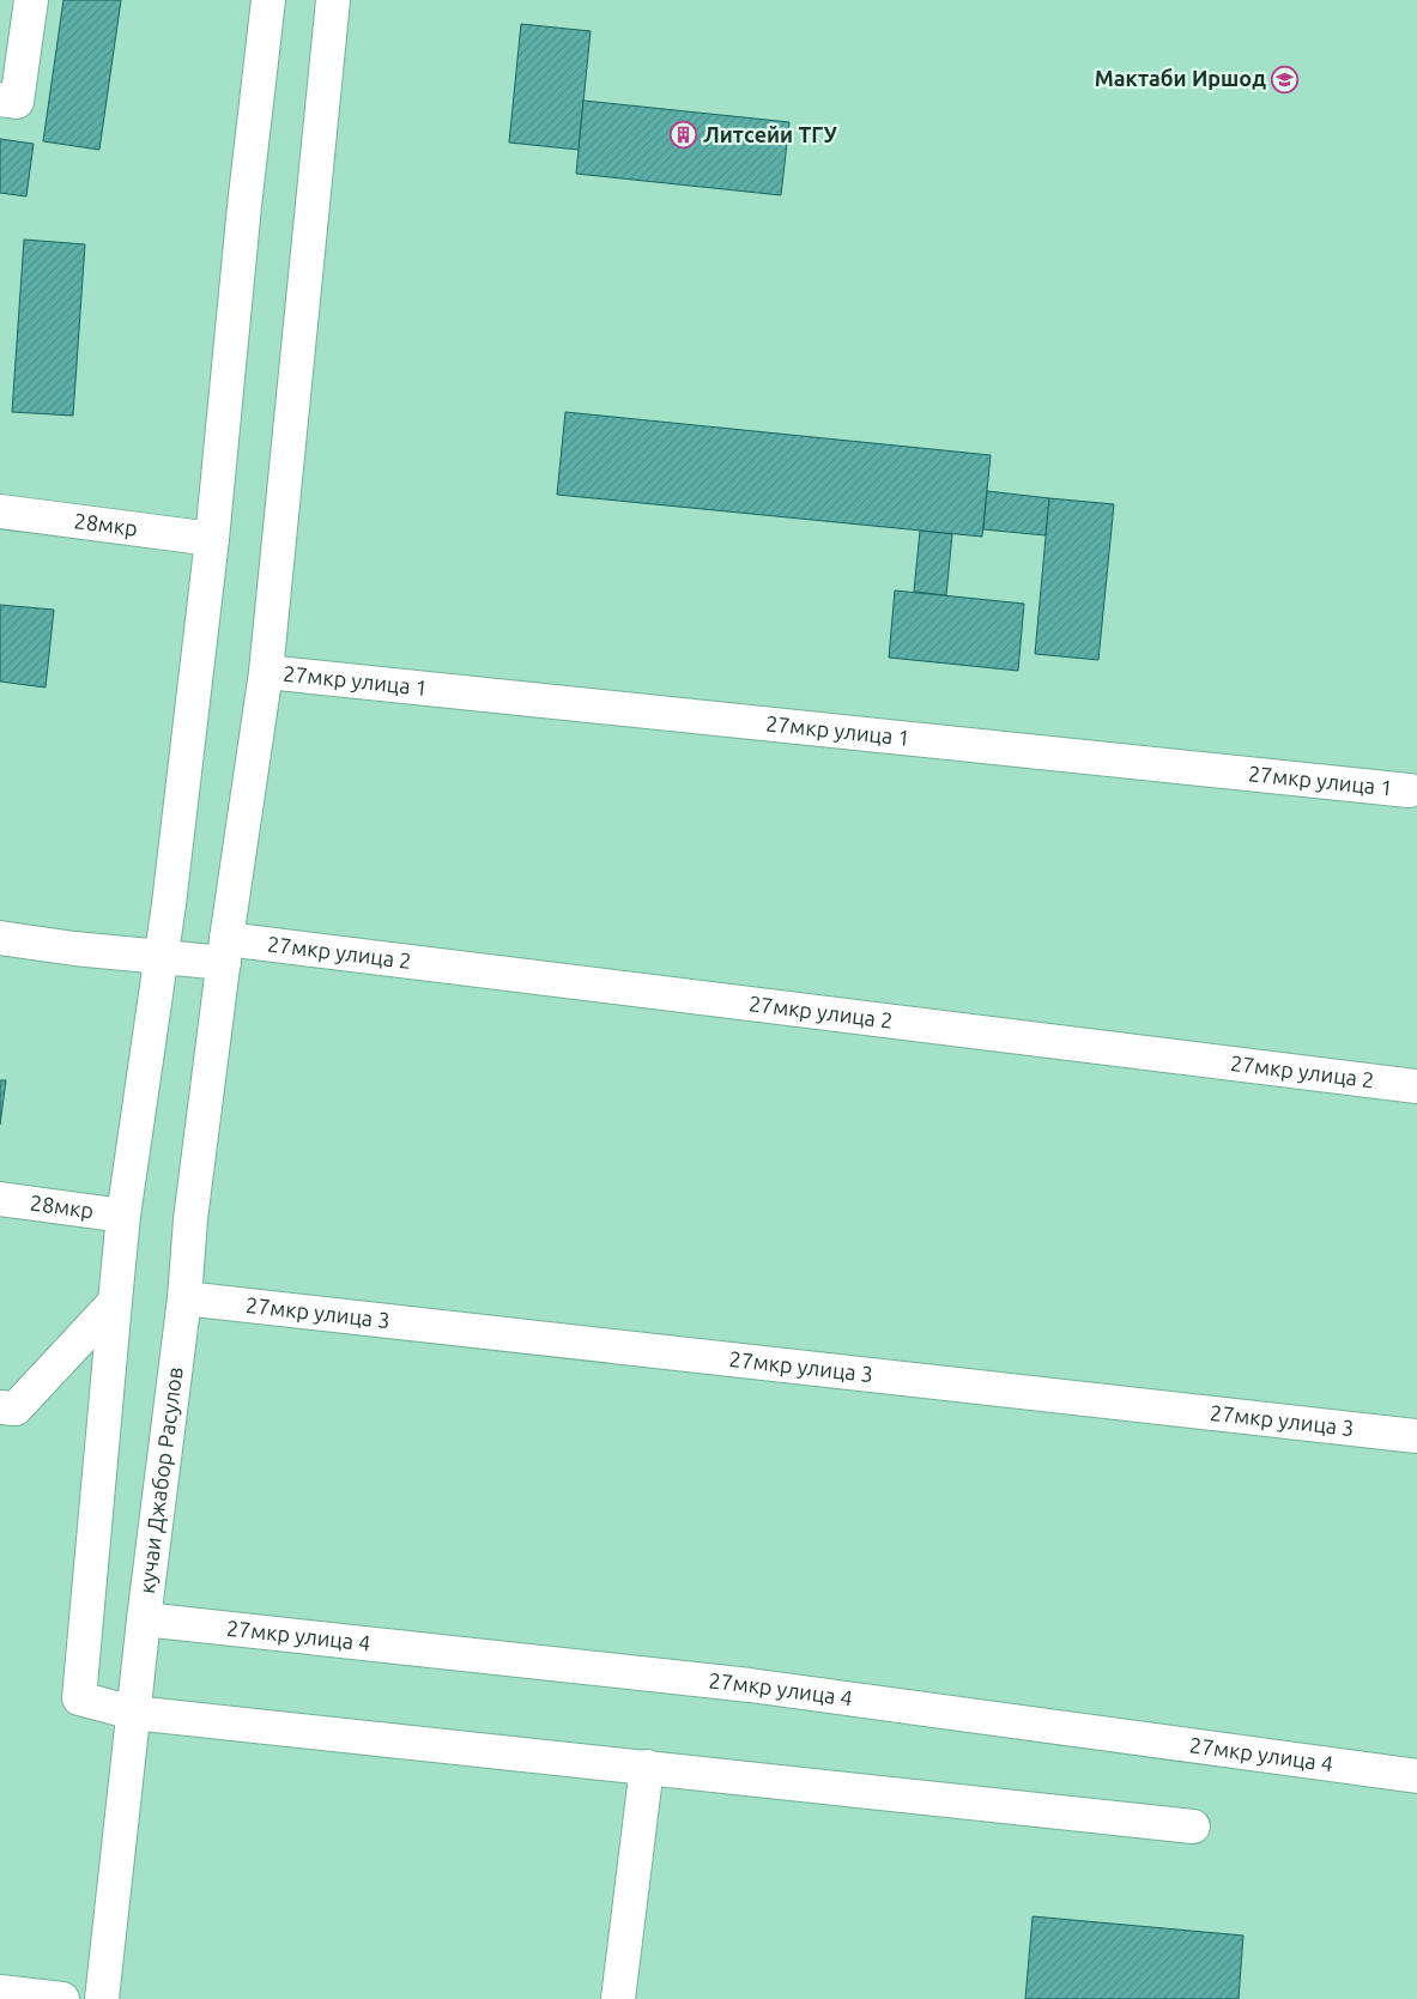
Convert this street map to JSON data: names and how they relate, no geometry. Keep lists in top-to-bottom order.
{
  "streets": {
    "street": [
      "28мкр",
      "27мкр улица 1",
      "27мкр улица 2",
      "27мкр улица 3",
      "кучаи Джабор Расулов",
      "27мкр улица 4"
    ]
  },
  "crossings": [
    ["27мкр улица 1", "кучаи Джабор Расулов"],
    ["27мкр улица 2", "кучаи Джабор Расулов"],
    ["27мкр улица 3", "кучаи Джабор Расулов"],
    ["кучаи Джабор Расулов", "27мкр улица 4"]
  ],
  "places": {
    "school or university": ["Мактаби Иршод"],
    "building": ["Литсейи ТГУ"]
  }
}
